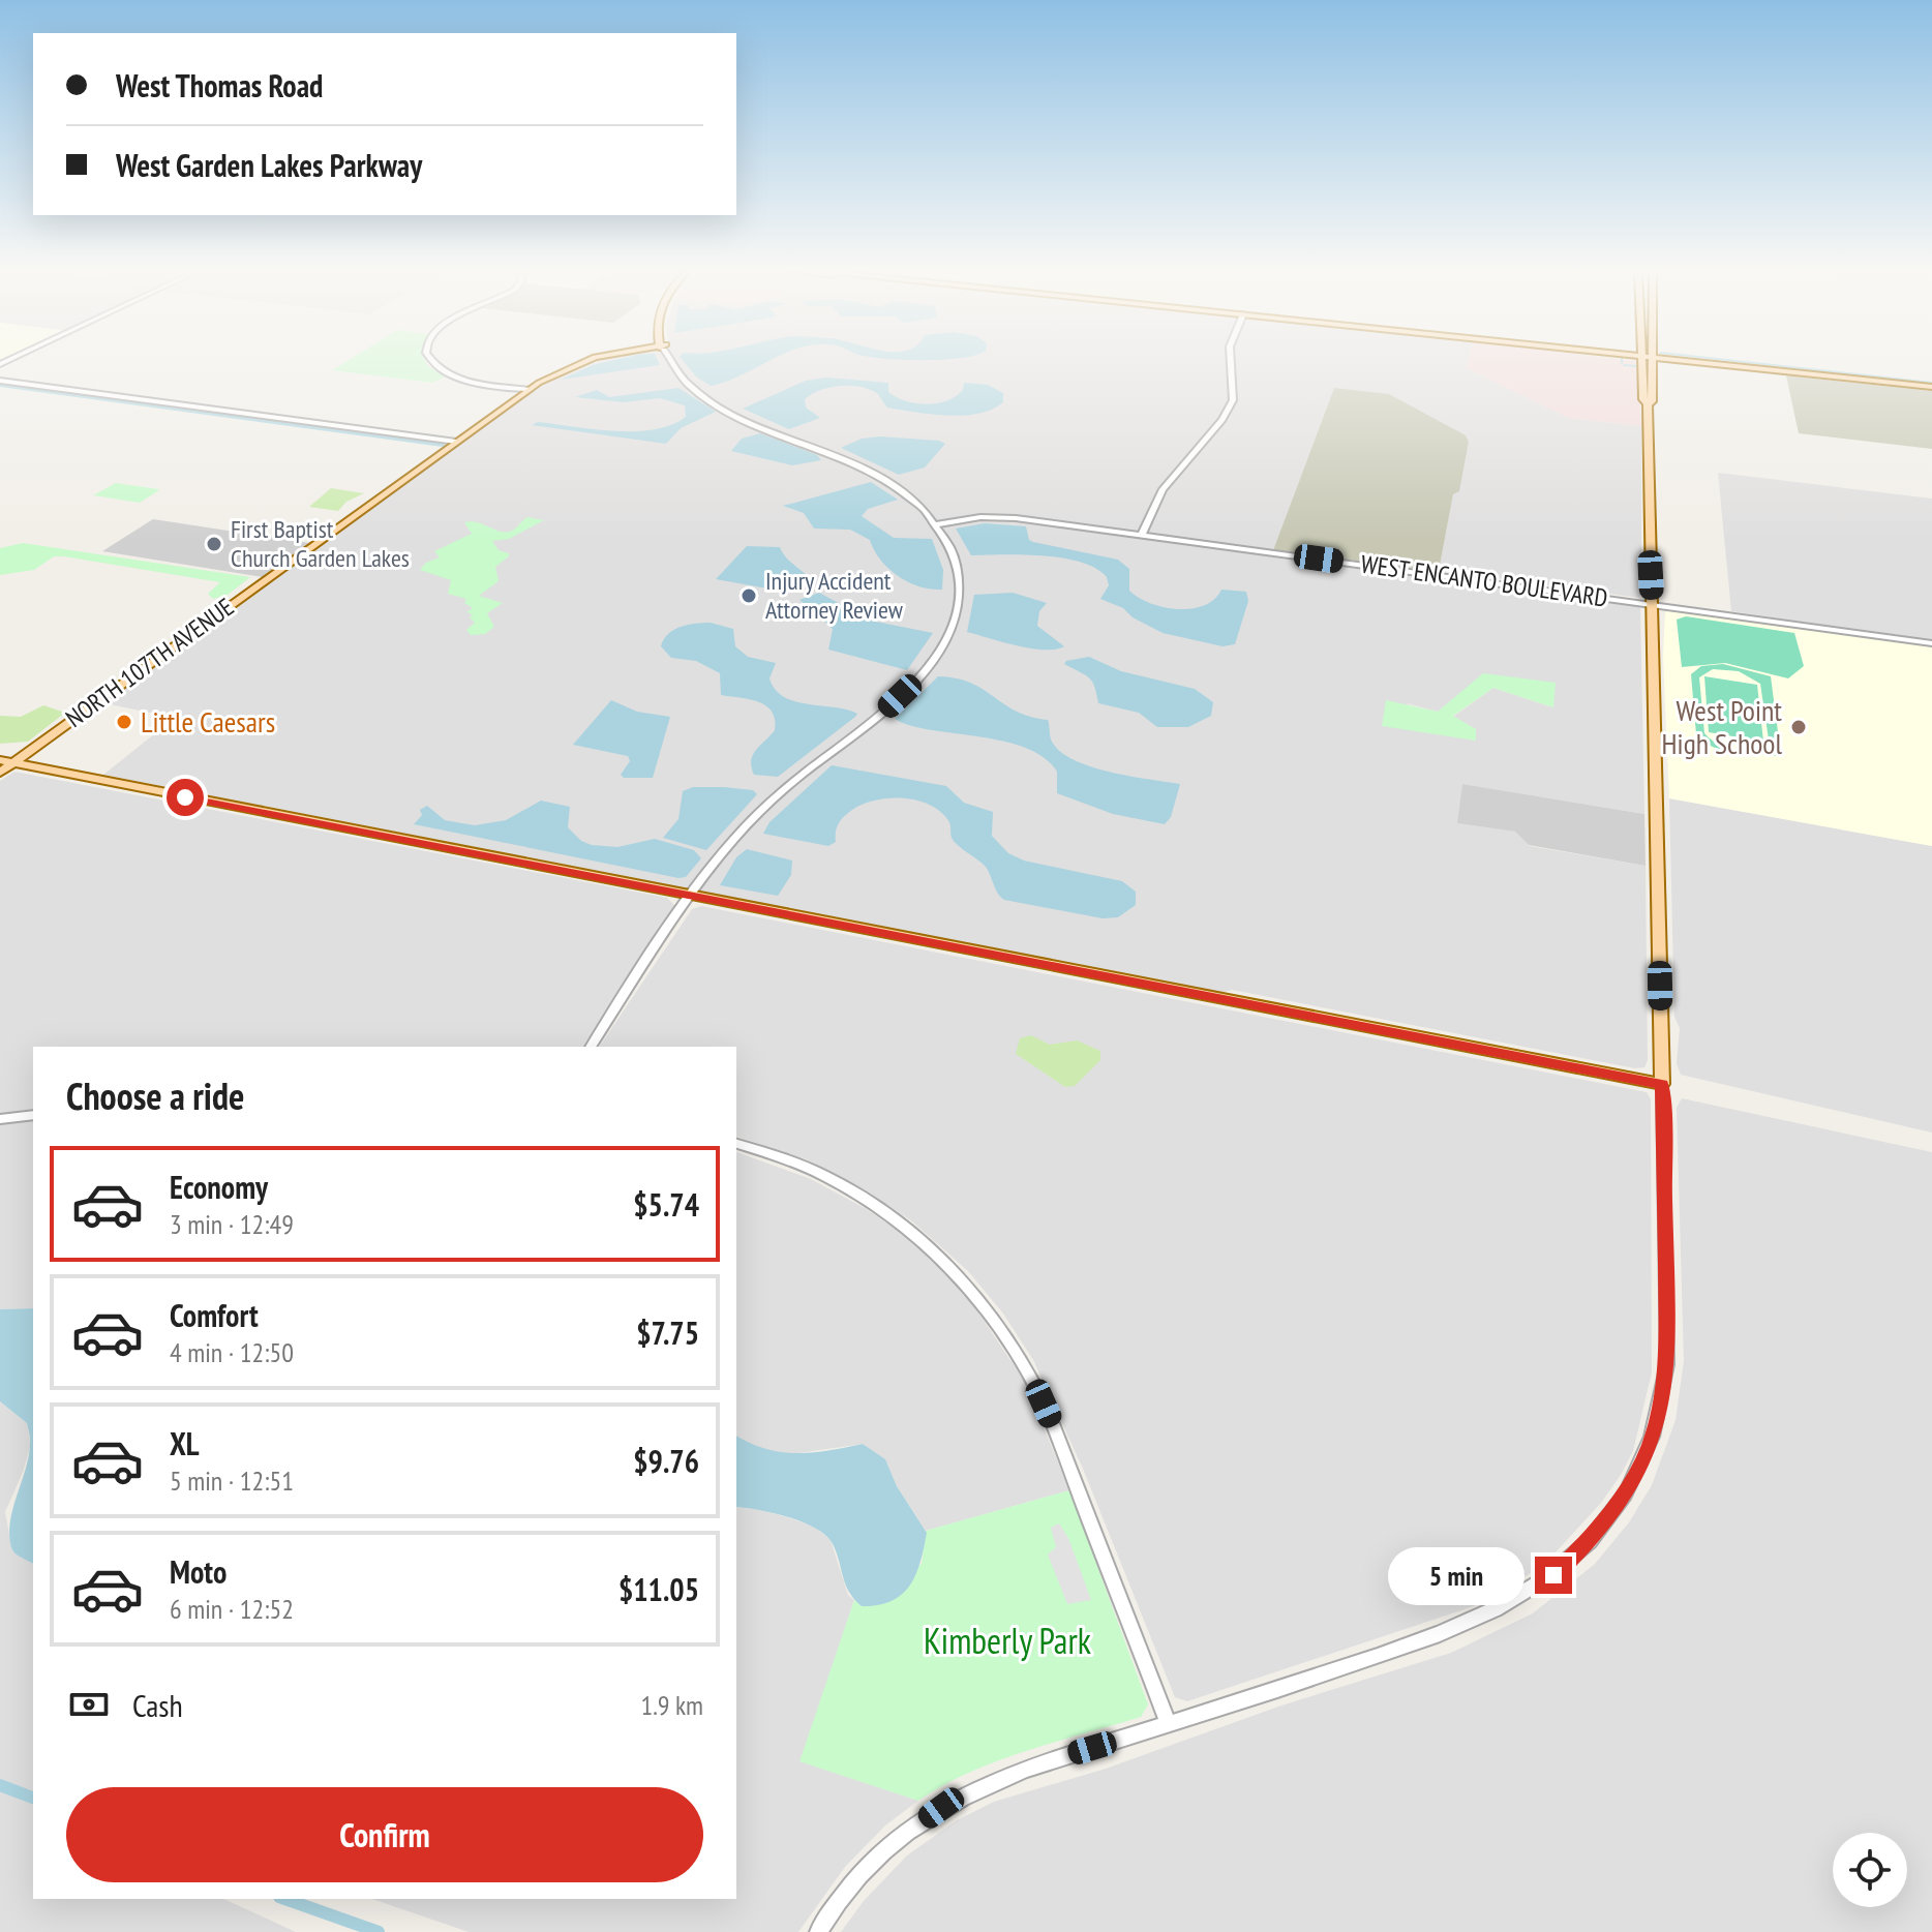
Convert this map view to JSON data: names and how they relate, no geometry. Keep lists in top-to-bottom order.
{
  "streets": {
    "main road": ["NORTH 107TH AVENUE"],
    "street": ["WEST ENCANTO BOULEVARD"]
  },
  "parks": ["Kimberly Park"],
  "places": [
    "First Baptist Church Garden Lakes",
    "Injury Accident Attorney Review",
    "Little Caesars",
    "West Point High School"
  ],
  "page": {
    "banner": ["West Thomas Road", "West Garden Lakes Parkway"],
    "heading": "Choose a ride",
    "list": [
      {
        "name": "Economy",
        "note": "3 min · 12:49",
        "value": "$5.74"
      },
      {
        "name": "Comfort",
        "note": "4 min · 12:50",
        "value": "$7.75"
      },
      {
        "name": "XL",
        "note": "5 min · 12:51",
        "value": "$9.76"
      },
      {
        "name": "Moto",
        "note": "6 min · 12:52",
        "value": "$11.05"
      }
    ],
    "bubble": "5 min",
    "pay": ["Cash", "1.9 km"],
    "buttons": "Confirm"
  }
}
